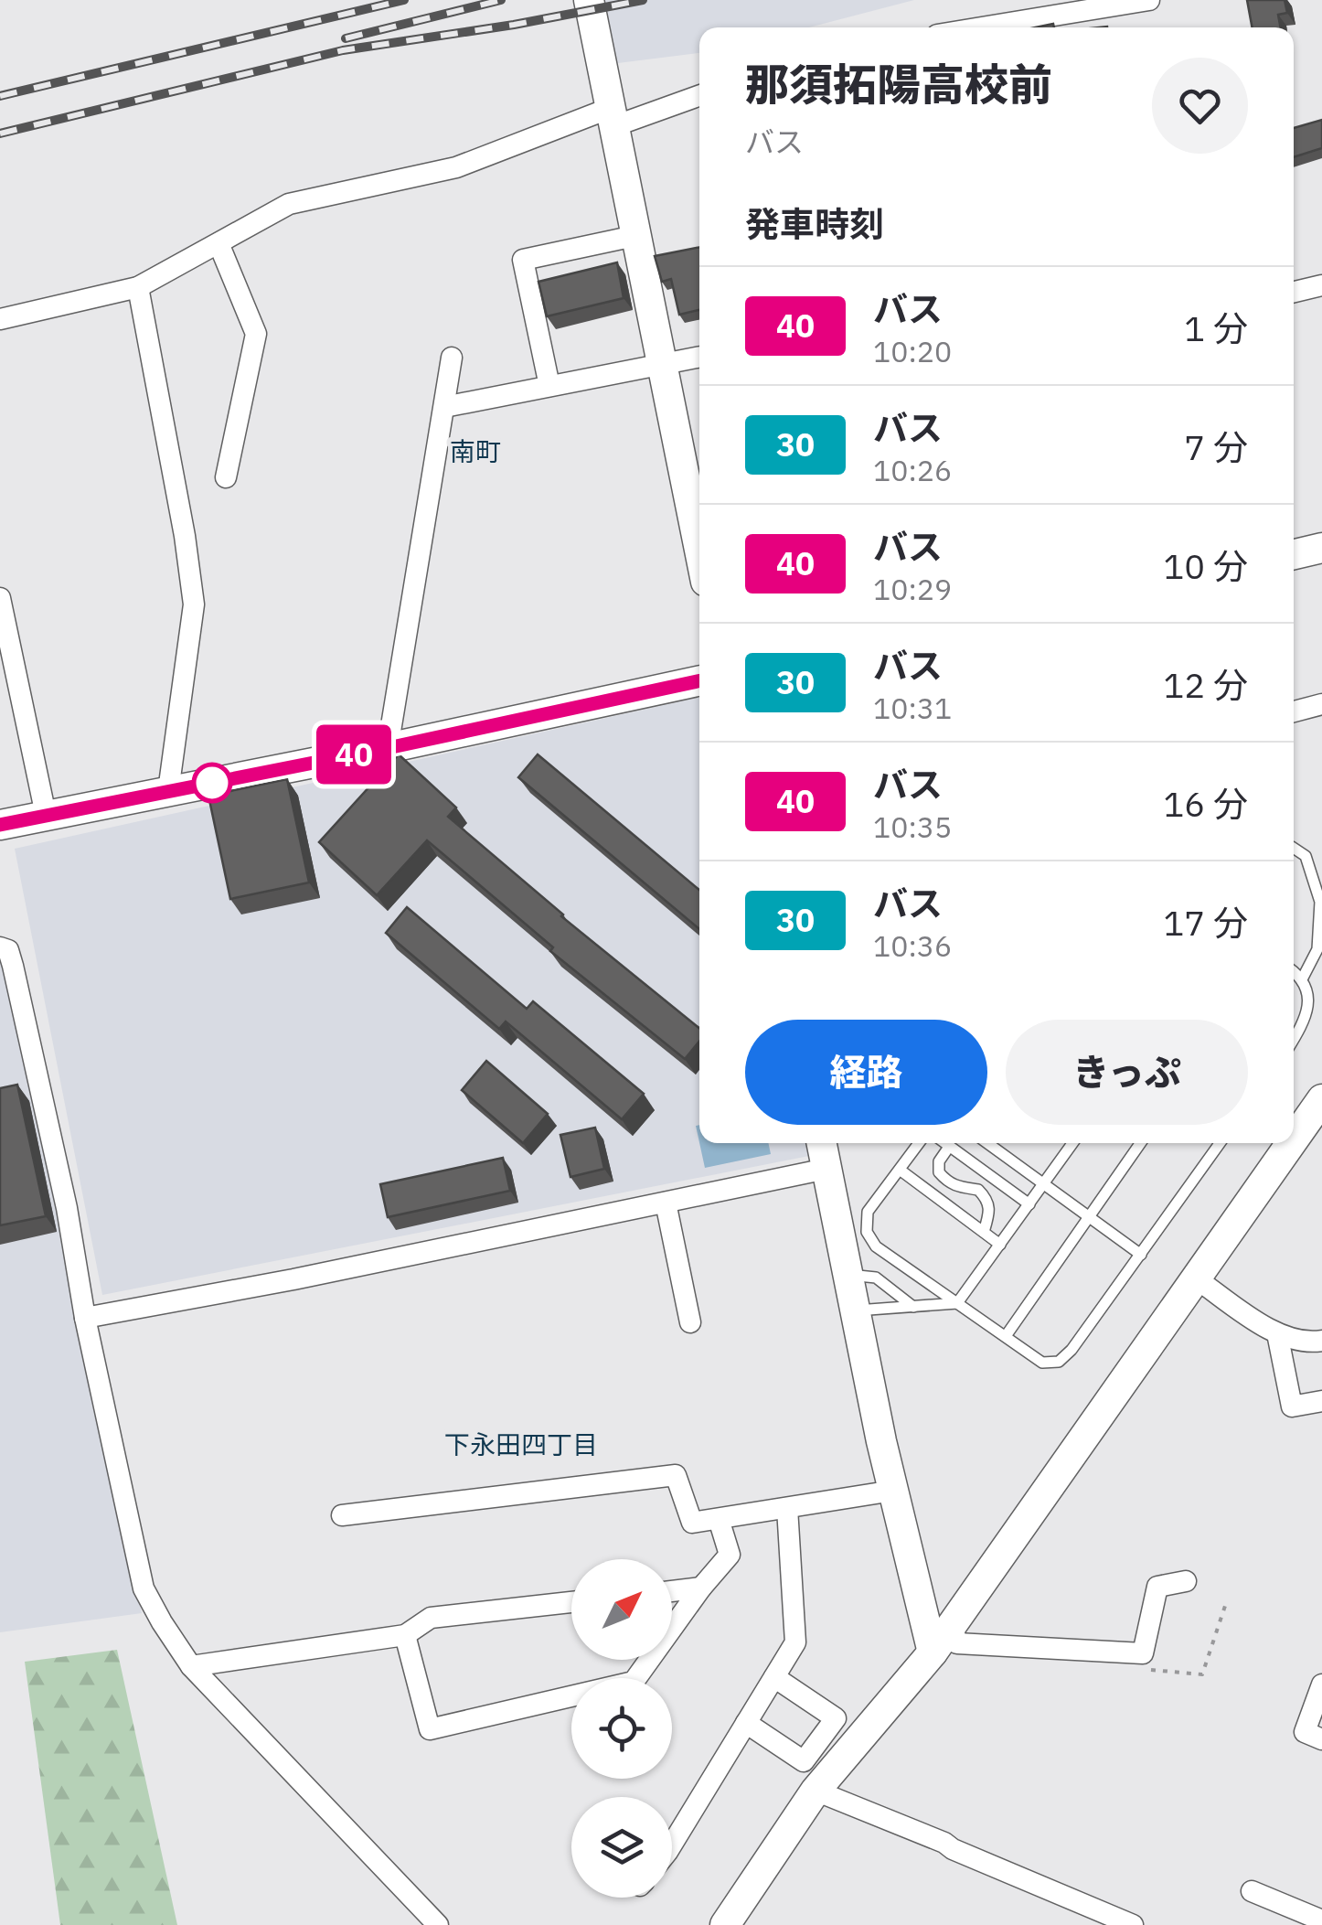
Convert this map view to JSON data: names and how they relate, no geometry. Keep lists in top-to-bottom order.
{
  "districts": ["南町", "下永田四丁目"],
  "lines": ["bus line 40"],
  "north": "top right",
  "page": {
    "on_map": "40",
    "heading": [
      ["那須拓陽高校前", "バス"],
      "発車時刻"
    ],
    "list": [
      {
        "mark": "40",
        "name": "バス",
        "note": "10:20",
        "value": "1 分"
      },
      {
        "mark": "30",
        "name": "バス",
        "note": "10:26",
        "value": "7 分"
      },
      {
        "mark": "40",
        "name": "バス",
        "note": "10:29",
        "value": "10 分"
      },
      {
        "mark": "30",
        "name": "バス",
        "note": "10:31",
        "value": "12 分"
      },
      {
        "mark": "40",
        "name": "バス",
        "note": "10:35",
        "value": "16 分"
      },
      {
        "mark": "30",
        "name": "バス",
        "note": "10:36",
        "value": "17 分"
      }
    ],
    "buttons": ["経路", "きっぷ"]
  }
}
